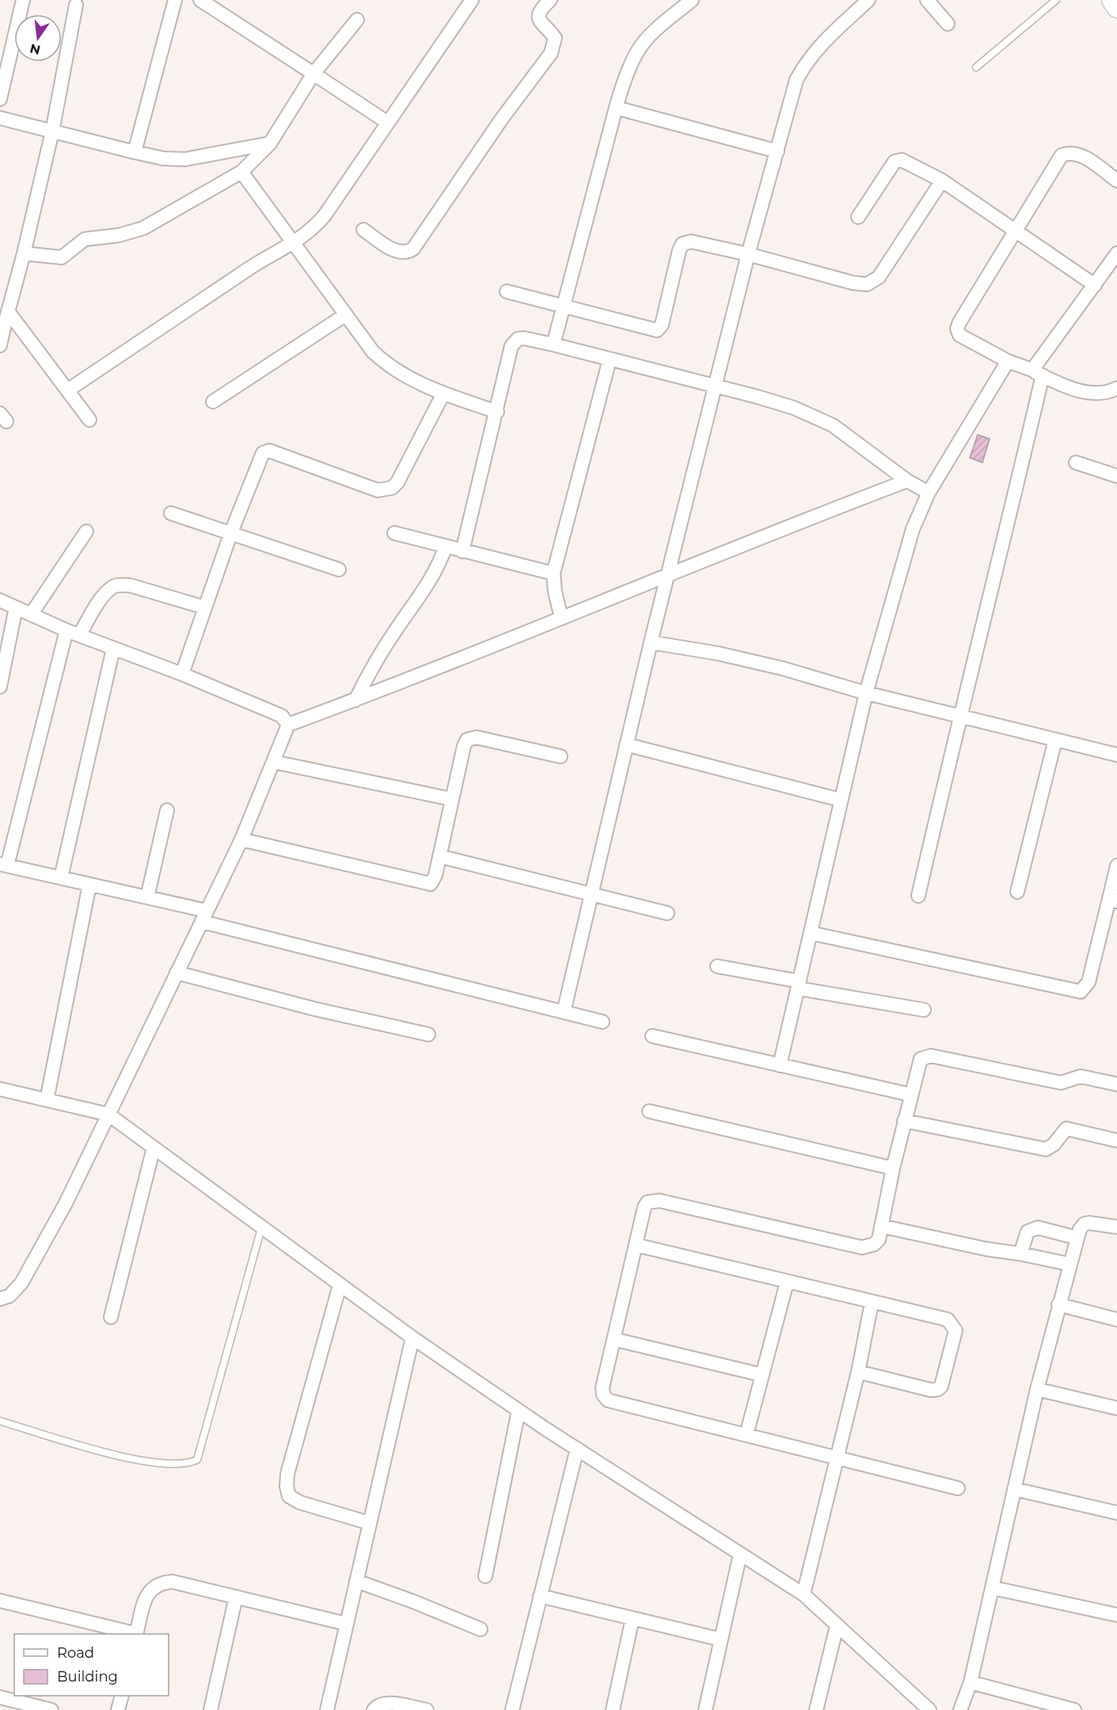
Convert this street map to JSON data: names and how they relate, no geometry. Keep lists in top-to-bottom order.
{
  "legend": ["Road", "Building"],
  "north": "bottom"
}
